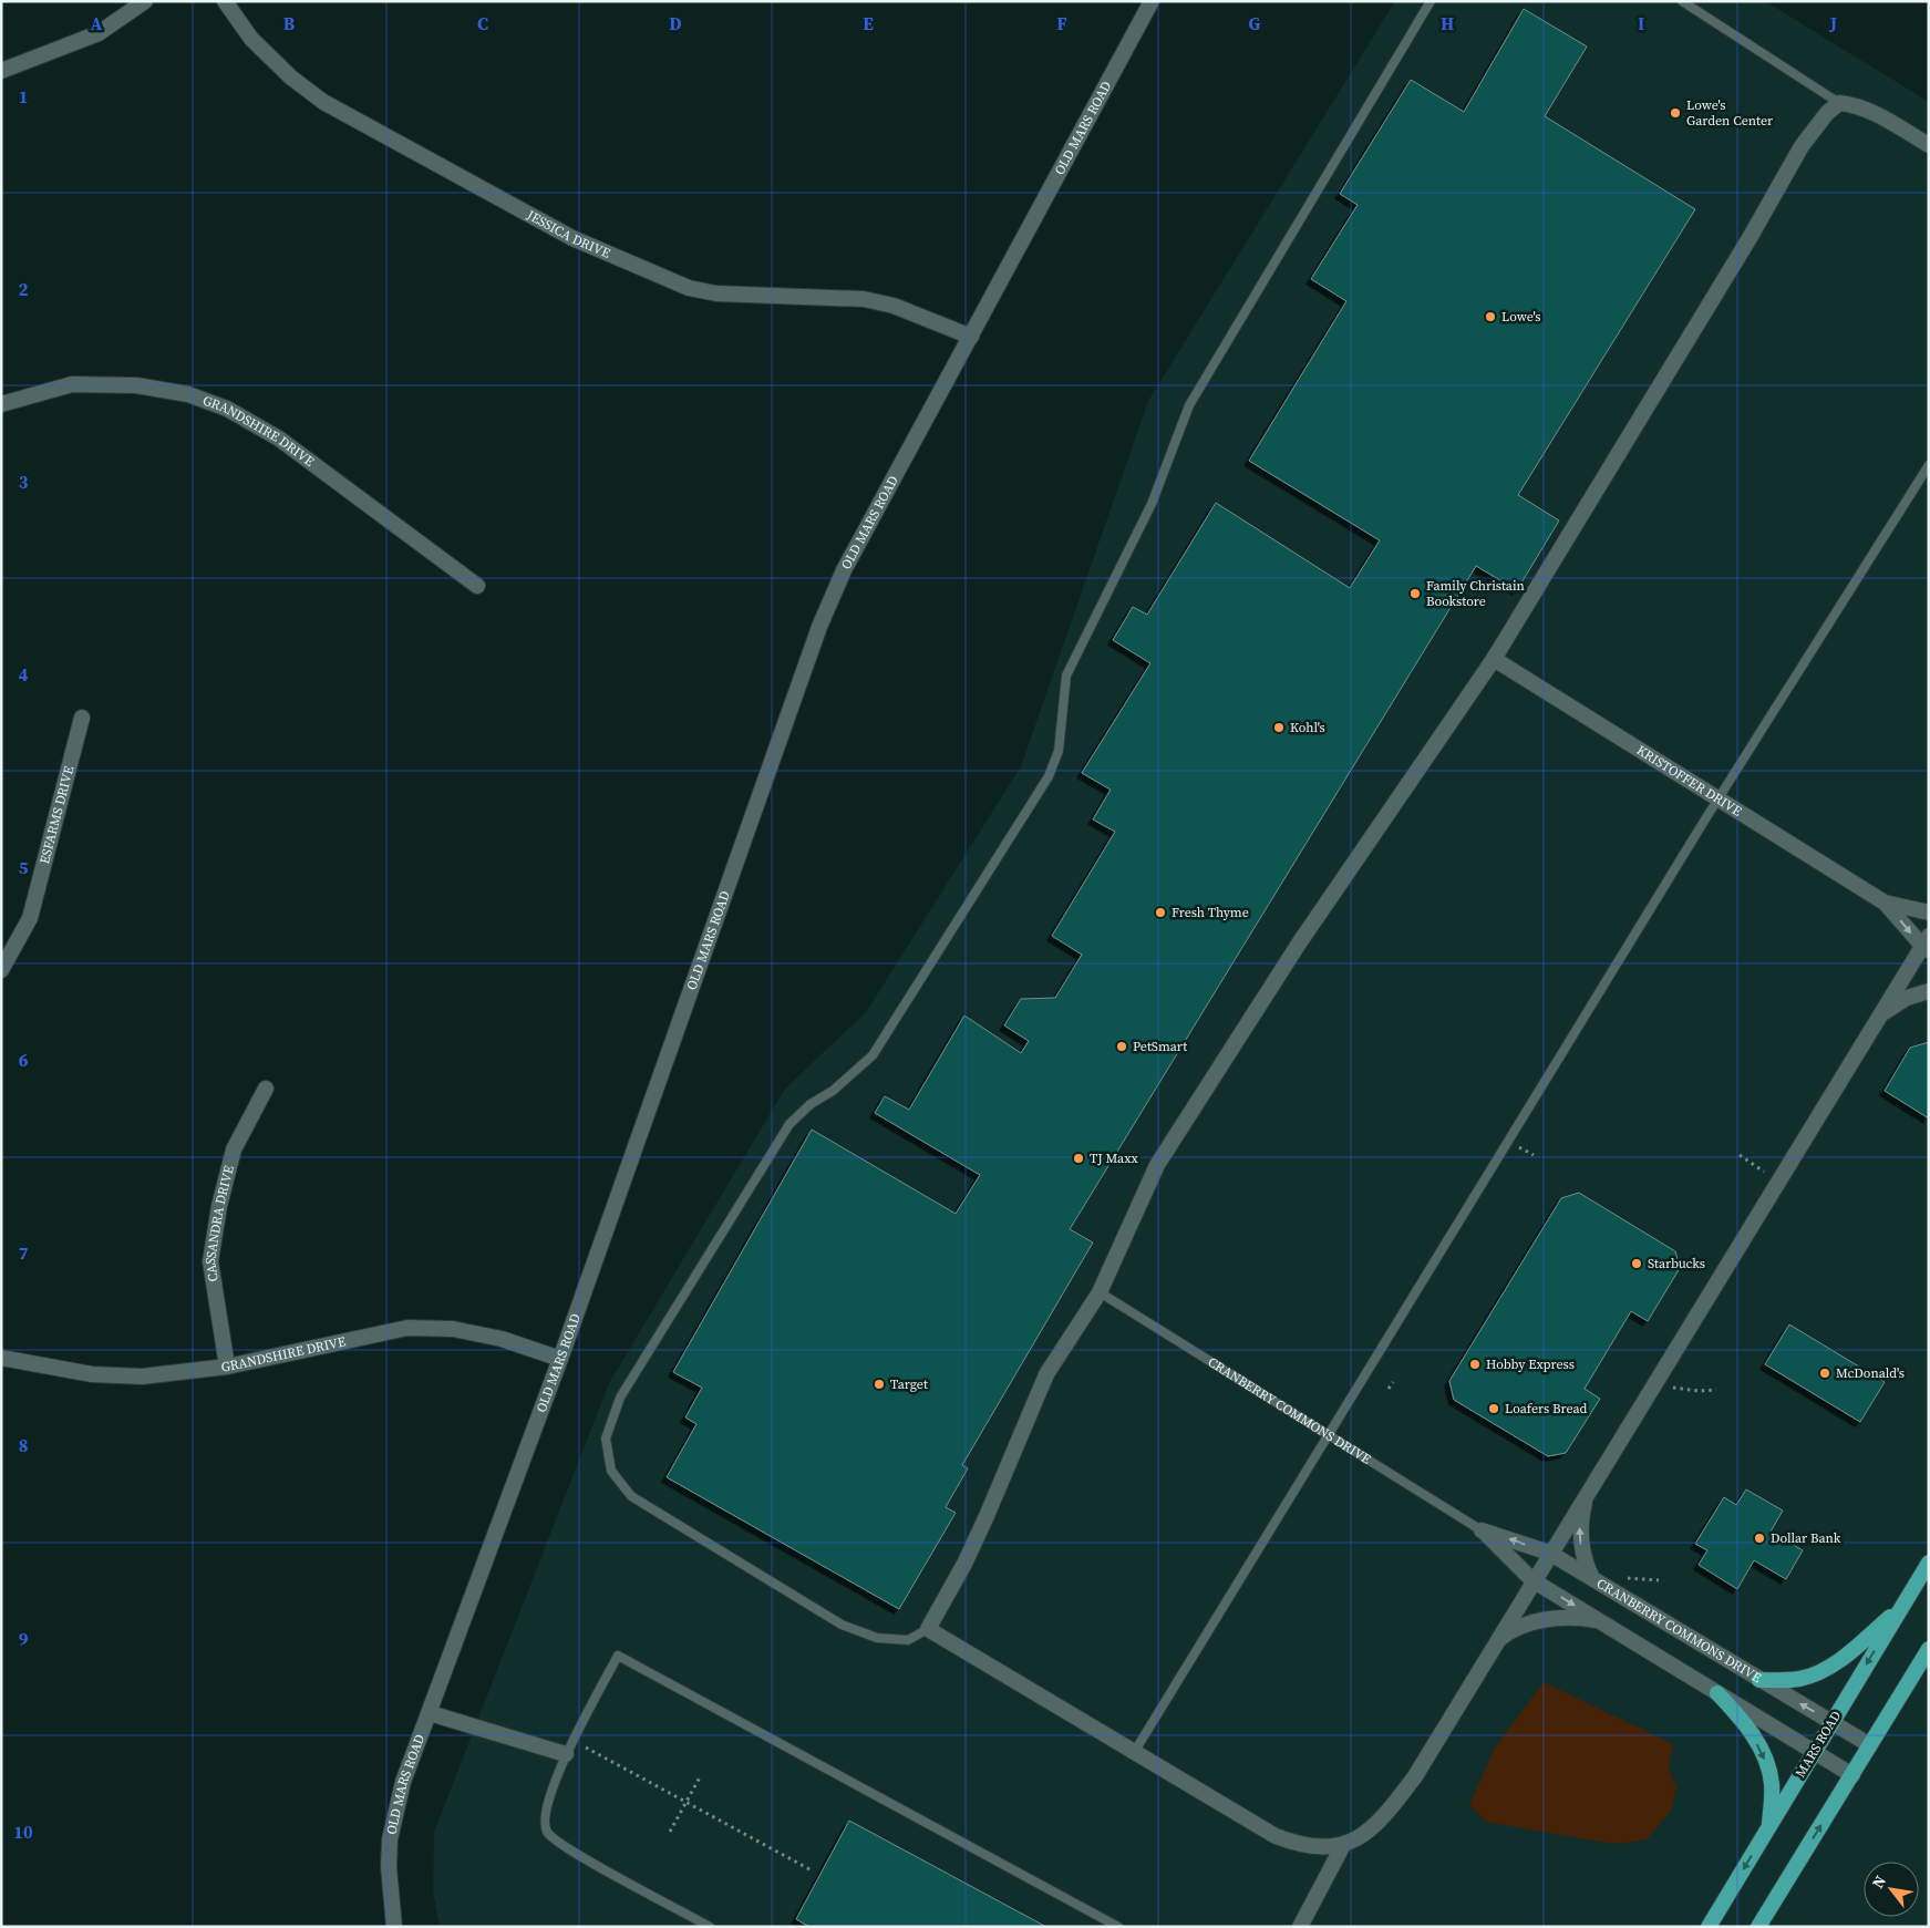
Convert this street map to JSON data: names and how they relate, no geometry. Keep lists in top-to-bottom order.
{
  "streets": {
    "main road": ["MARS ROAD"],
    "street": [
      "OLD MARS ROAD",
      "JESSICA DRIVE",
      "GRANDSHIRE DRIVE",
      "KRISTOFFER DRIVE",
      "ESFARMS DRIVE",
      "CASSANDRA DRIVE",
      "CRANBERRY COMMONS DRIVE"
    ]
  },
  "crossings": [
    ["OLD MARS ROAD", "JESSICA DRIVE"],
    ["OLD MARS ROAD", "GRANDSHIRE DRIVE"],
    ["GRANDSHIRE DRIVE", "CASSANDRA DRIVE"],
    ["CRANBERRY COMMONS DRIVE", "MARS ROAD"]
  ],
  "places": [
    "Lowe's Garden Center",
    "Lowe's",
    "Family Christain Bookstore",
    "Kohl's",
    "Fresh Thyme",
    "PetSmart",
    "TJ Maxx",
    "Starbucks",
    "Hobby Express",
    "McDonald's",
    "Target",
    "Loafers Bread",
    "Dollar Bank"
  ],
  "north": "top left",
  "grid": {
    "columns": [
      "A",
      "B",
      "C",
      "D",
      "E",
      "F",
      "G",
      "H",
      "I",
      "J"
    ],
    "rows": [
      "1",
      "2",
      "3",
      "4",
      "5",
      "6",
      "7",
      "8",
      "9",
      "10"
    ]
  }
}
